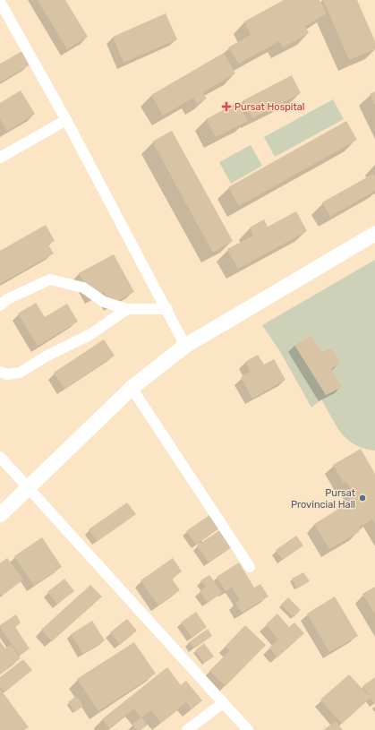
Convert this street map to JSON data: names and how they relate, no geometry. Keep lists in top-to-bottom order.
{
  "places": {
    "health": ["Pursat Hospital"],
    "other": ["Pursat Provincial Hall"]
  }
}
